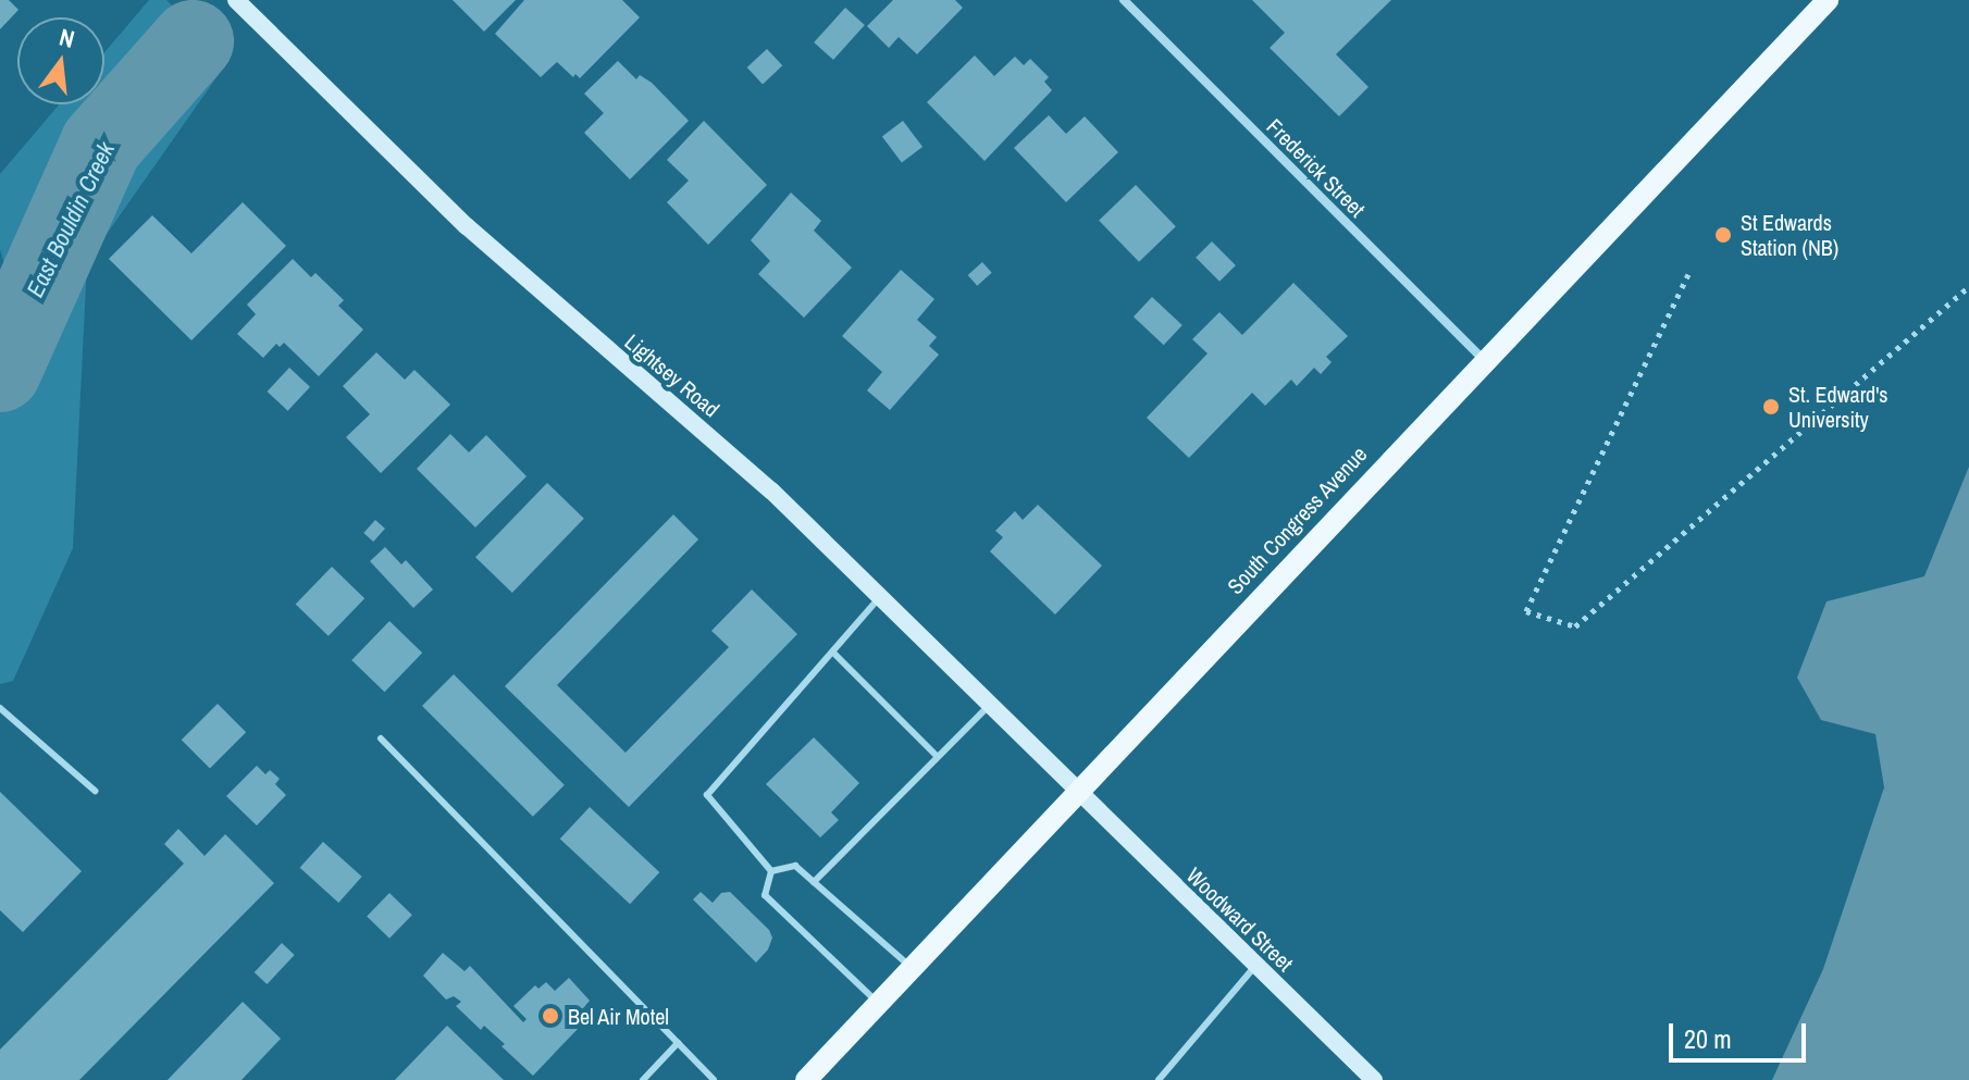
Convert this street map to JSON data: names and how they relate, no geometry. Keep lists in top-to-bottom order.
{
  "streets": {
    "main road": ["South Congress Avenue"],
    "street": ["Frederick Street", "Lightsey Road", "Woodward Street"]
  },
  "crossings": [
    ["Frederick Street", "South Congress Avenue"],
    ["Lightsey Road", "South Congress Avenue"],
    ["Lightsey Road", "Woodward Street"],
    ["South Congress Avenue", "Woodward Street"]
  ],
  "water": ["East Bouldin Creek"],
  "places": ["St Edwards Station (NB)", "St. Edward's University", "Bel Air Motel"],
  "scale_bar": "20 m",
  "north": "top"
}
